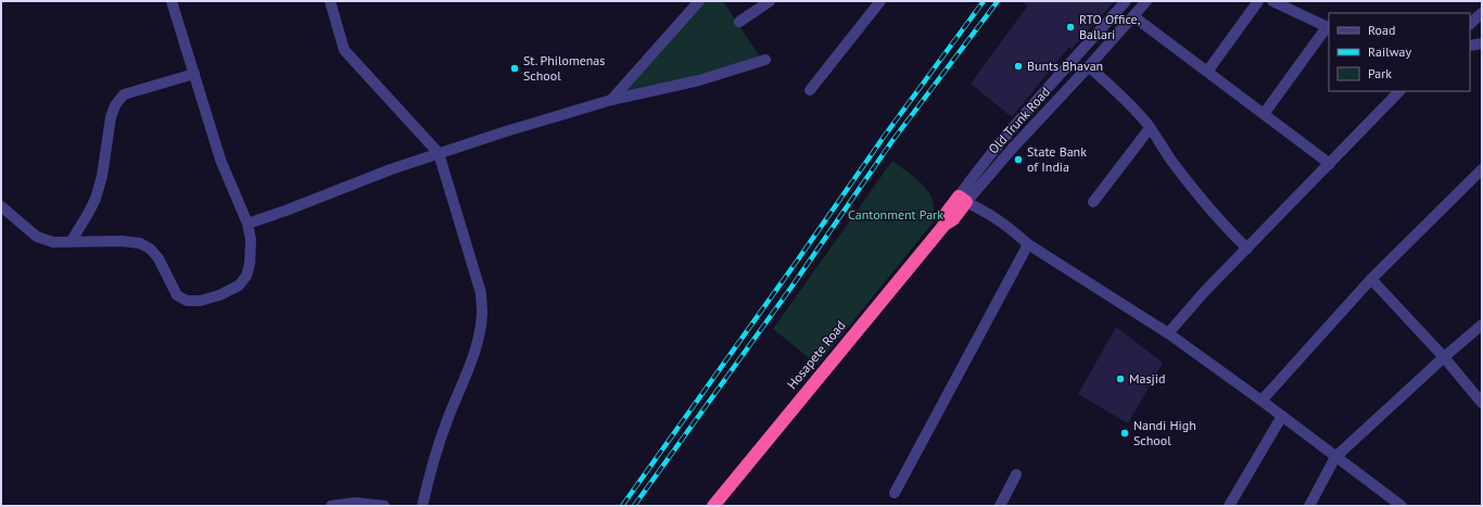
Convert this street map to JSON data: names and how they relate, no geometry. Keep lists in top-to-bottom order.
{
  "streets": {
    "highway": ["Hosapete Road"],
    "street": ["Old Trunk Road"]
  },
  "crossings": [
    ["Old Trunk Road", "Hosapete Road"]
  ],
  "parks": ["Cantonment Park"],
  "places": [
    "RTO Office, Ballari",
    "Bunts Bhavan",
    "St. Philomenas School",
    "State Bank of India",
    "Masjid",
    "Nandi High School"
  ],
  "legend": ["Road", "Railway", "Park"]
}
